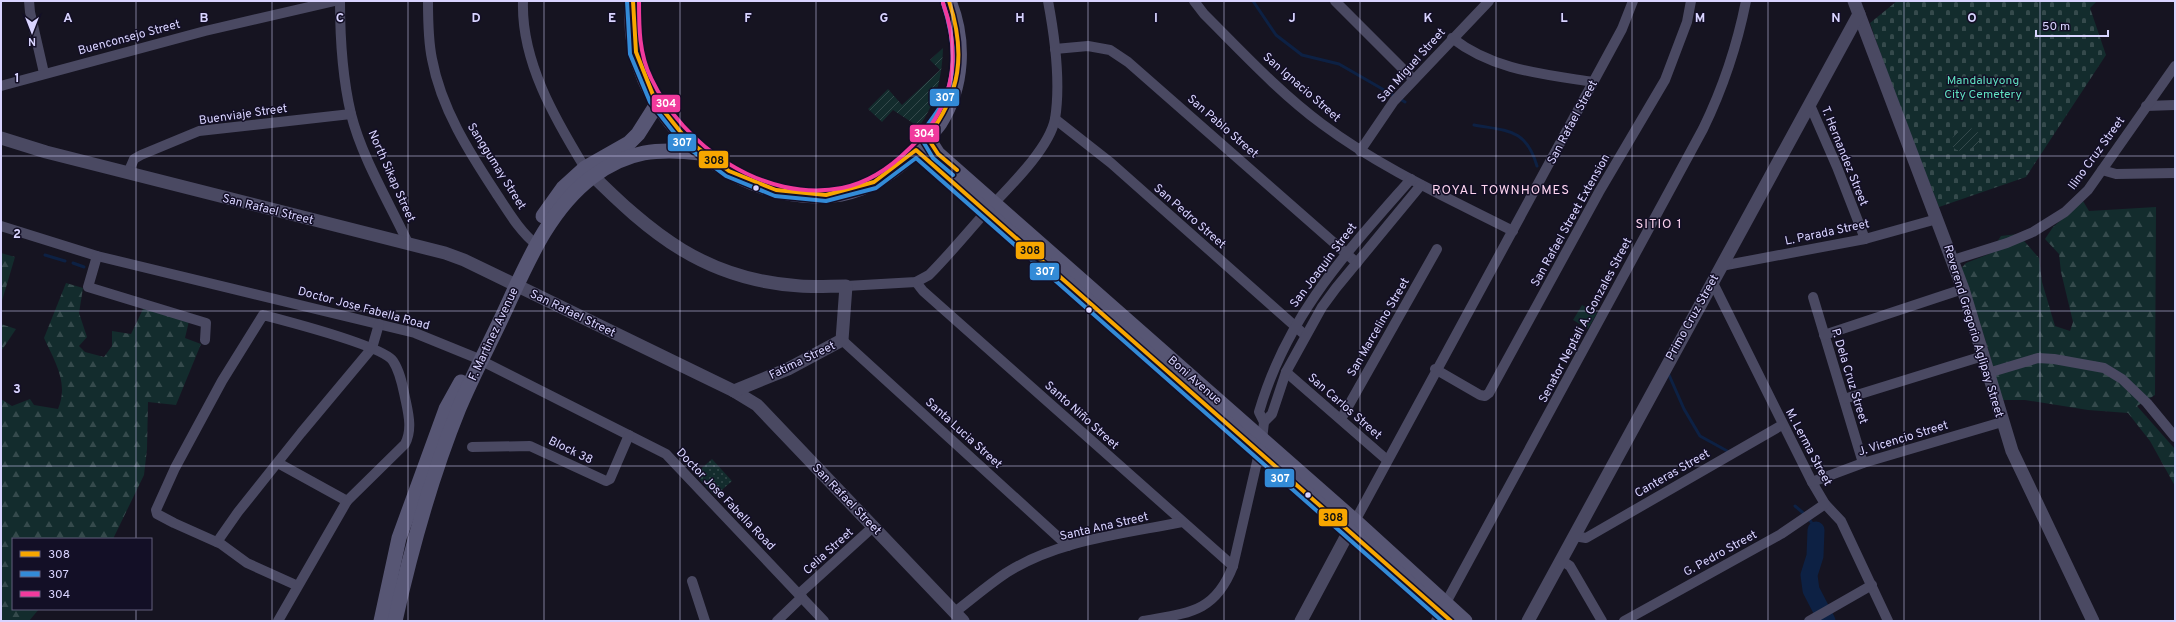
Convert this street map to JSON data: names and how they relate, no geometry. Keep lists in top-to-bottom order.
{
  "streets": {
    "main road": ["F. Martinez Avenue", "Boni Avenue"],
    "street": [
      "Buenconsejo Street",
      "San Miguel Street",
      "San Ignacio Street",
      "Buenviaje Street",
      "San Rafael Street",
      "San Pablo Street",
      "Ilino Cruz Street",
      "T. Hernandez Street",
      "Sanggumay Street",
      "North Sikap Street",
      "San Pedro Street",
      "San Rafael Street Extension",
      "L. Parada Street",
      "San Joaquin Street",
      "Doctor Jose Fabella Road",
      "Primo Cruz Street",
      "Senator Neptali A. Gonzales Street",
      "San Marcelino Street",
      "Reverend Gregorio Aglipay Street",
      "Fatima Street",
      "P. Dela Cruz Street",
      "San Carlos Street",
      "Santo Niño Street",
      "Santa Lucia Street",
      "J. Vicencio Street",
      "M. Lerma Street",
      "Block 38",
      "Canteras Street",
      "Santa Ana Street",
      "Celia Street",
      "G. Pedro Street"
    ]
  },
  "crossings": [
    ["San Miguel Street", "San Ignacio Street"],
    ["San Ignacio Street", "San Rafael Street"],
    ["San Ignacio Street", "San Joaquin Street"],
    ["Buenviaje Street", "San Rafael Street"],
    ["Buenviaje Street", "North Sikap Street"],
    ["San Rafael Street", "North Sikap Street"],
    ["San Rafael Street", "San Rafael Street Extension"],
    ["San Rafael Street", "F. Martinez Avenue"],
    ["San Rafael Street", "Fatima Street"],
    ["San Rafael Street", "Boni Avenue"],
    ["San Rafael Street", "San Carlos Street"],
    ["San Rafael Street", "Santa Ana Street"],
    ["San Rafael Street", "Celia Street"],
    ["San Pablo Street", "San Joaquin Street"],
    ["Ilino Cruz Street", "Reverend Gregorio Aglipay Street"],
    ["T. Hernandez Street", "L. Parada Street"],
    ["T. Hernandez Street", "Primo Cruz Street"],
    ["Sanggumay Street", "F. Martinez Avenue"],
    ["San Pedro Street", "San Joaquin Street"],
    ["L. Parada Street", "Primo Cruz Street"],
    ["L. Parada Street", "Reverend Gregorio Aglipay Street"],
    ["San Joaquin Street", "Boni Avenue"],
    ["San Joaquin Street", "San Carlos Street"],
    ["San Joaquin Street", "Santo Niño Street"],
    ["Doctor Jose Fabella Road", "F. Martinez Avenue"],
    ["Doctor Jose Fabella Road", "Block 38"],
    ["Doctor Jose Fabella Road", "Celia Street"],
    ["Primo Cruz Street", "Reverend Gregorio Aglipay Street"],
    ["Primo Cruz Street", "M. Lerma Street"],
    ["Primo Cruz Street", "Canteras Street"],
    ["Senator Neptali A. Gonzales Street", "Boni Avenue"],
    ["San Marcelino Street", "San Carlos Street"],
    ["Reverend Gregorio Aglipay Street", "J. Vicencio Street"],
    ["Fatima Street", "Santa Lucia Street"],
    ["P. Dela Cruz Street", "J. Vicencio Street"],
    ["Santo Niño Street", "Santa Ana Street"],
    ["Santa Lucia Street", "Santa Ana Street"],
    ["J. Vicencio Street", "M. Lerma Street"],
    ["M. Lerma Street", "Canteras Street"],
    ["M. Lerma Street", "G. Pedro Street"]
  ],
  "districts": ["ROYAL TOWNHOMES", "SITIO 1"],
  "parks": ["Mandaluyong City Cemetery"],
  "lines": ["transit line 308", "transit line 307", "transit line 304"],
  "legend": ["308", "307", "304"],
  "scale_bar": "50 m",
  "north": "bottom",
  "grid": {
    "columns": [
      "A",
      "B",
      "C",
      "D",
      "E",
      "F",
      "G",
      "H",
      "I",
      "J",
      "K",
      "L",
      "M",
      "N",
      "O"
    ],
    "rows": ["1", "2", "3"]
  }
}
